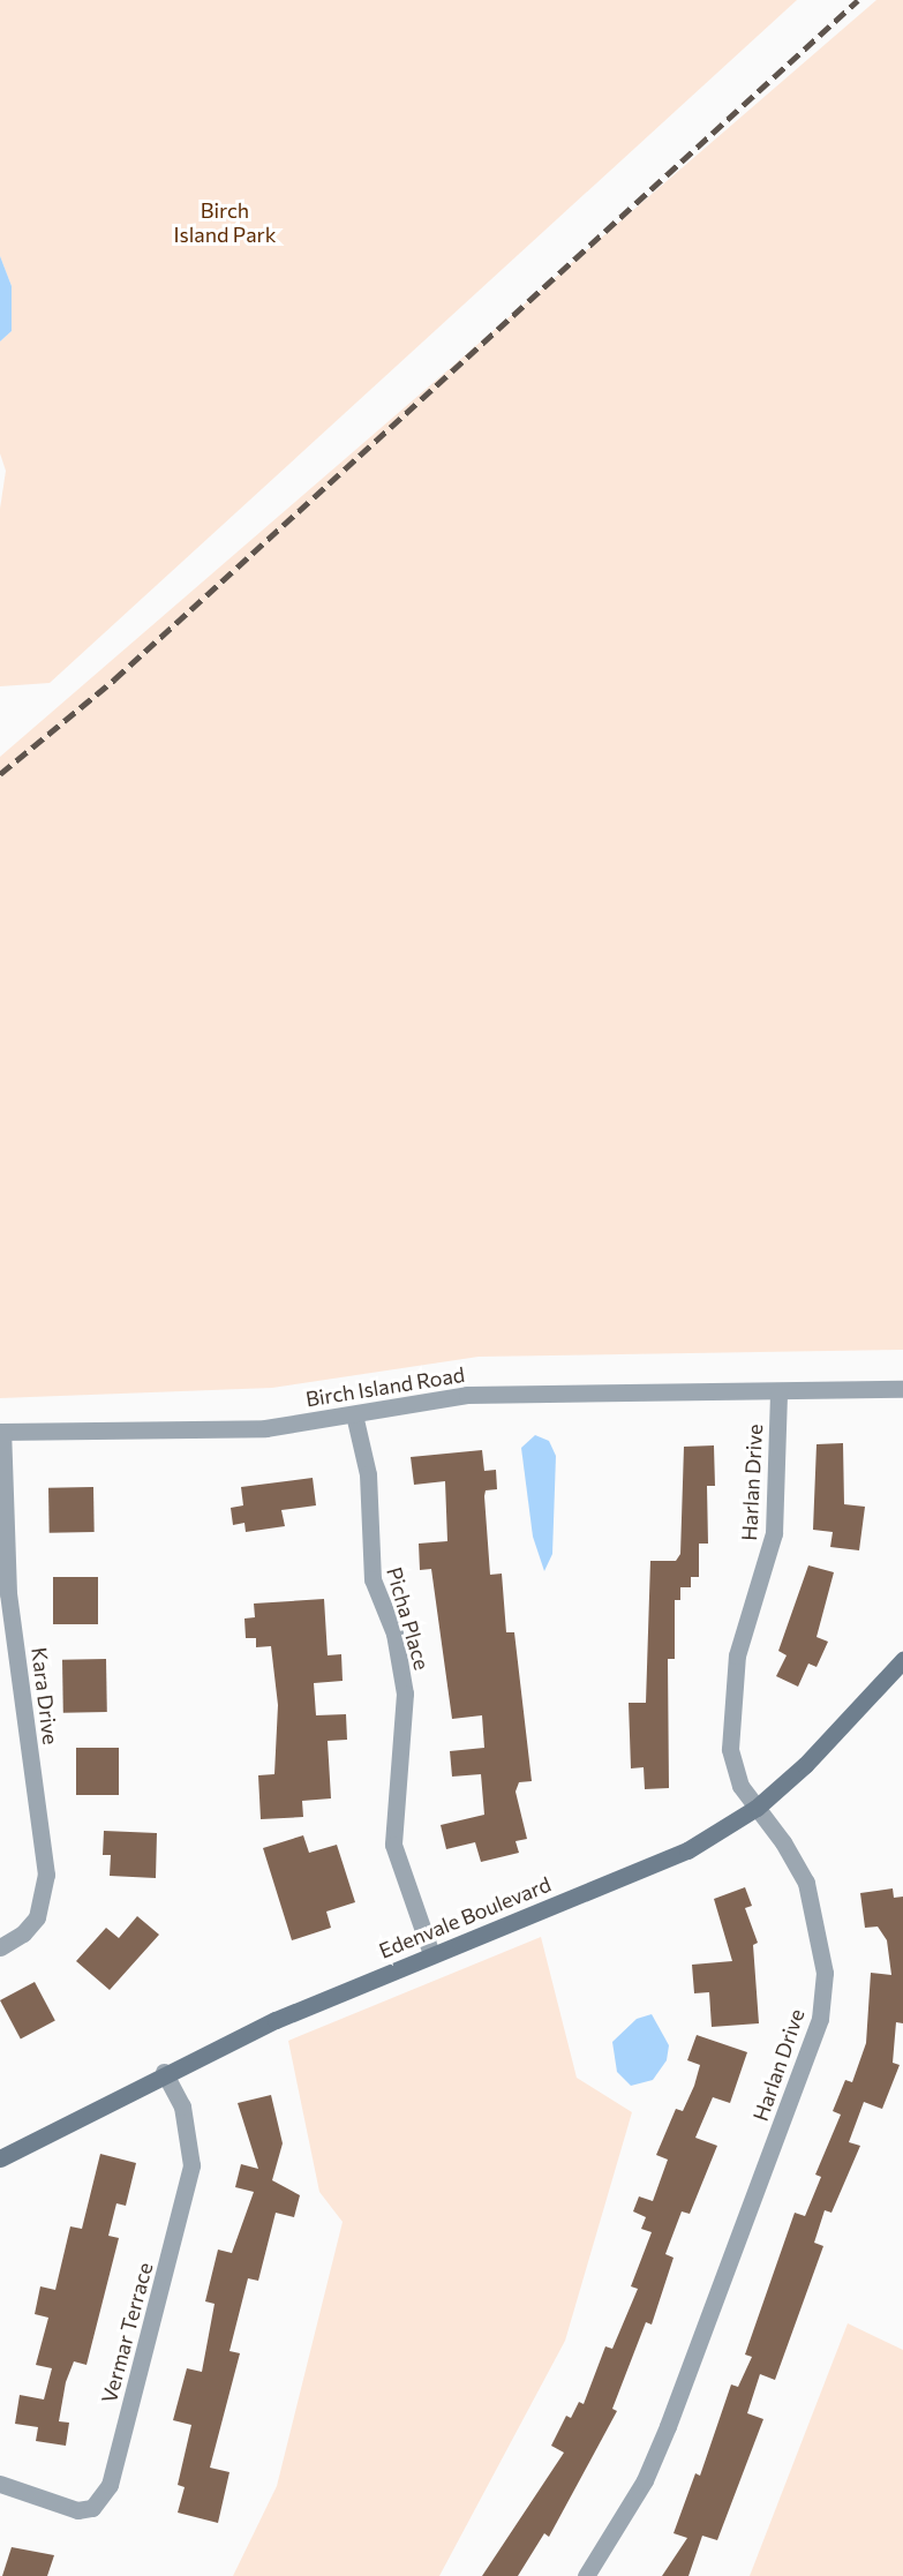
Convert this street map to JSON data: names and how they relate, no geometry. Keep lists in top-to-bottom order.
{
  "streets": {
    "street": [
      "Birch Island Road",
      "Harlan Drive",
      "Picha Place",
      "Kara Drive",
      "Edenvale Boulevard",
      "Vermar Terrace"
    ]
  },
  "crossings": [
    ["Birch Island Road", "Harlan Drive"],
    ["Birch Island Road", "Picha Place"],
    ["Birch Island Road", "Kara Drive"],
    ["Harlan Drive", "Edenvale Boulevard"],
    ["Picha Place", "Edenvale Boulevard"],
    ["Edenvale Boulevard", "Vermar Terrace"]
  ],
  "parks": ["Birch Island Park"]
}
